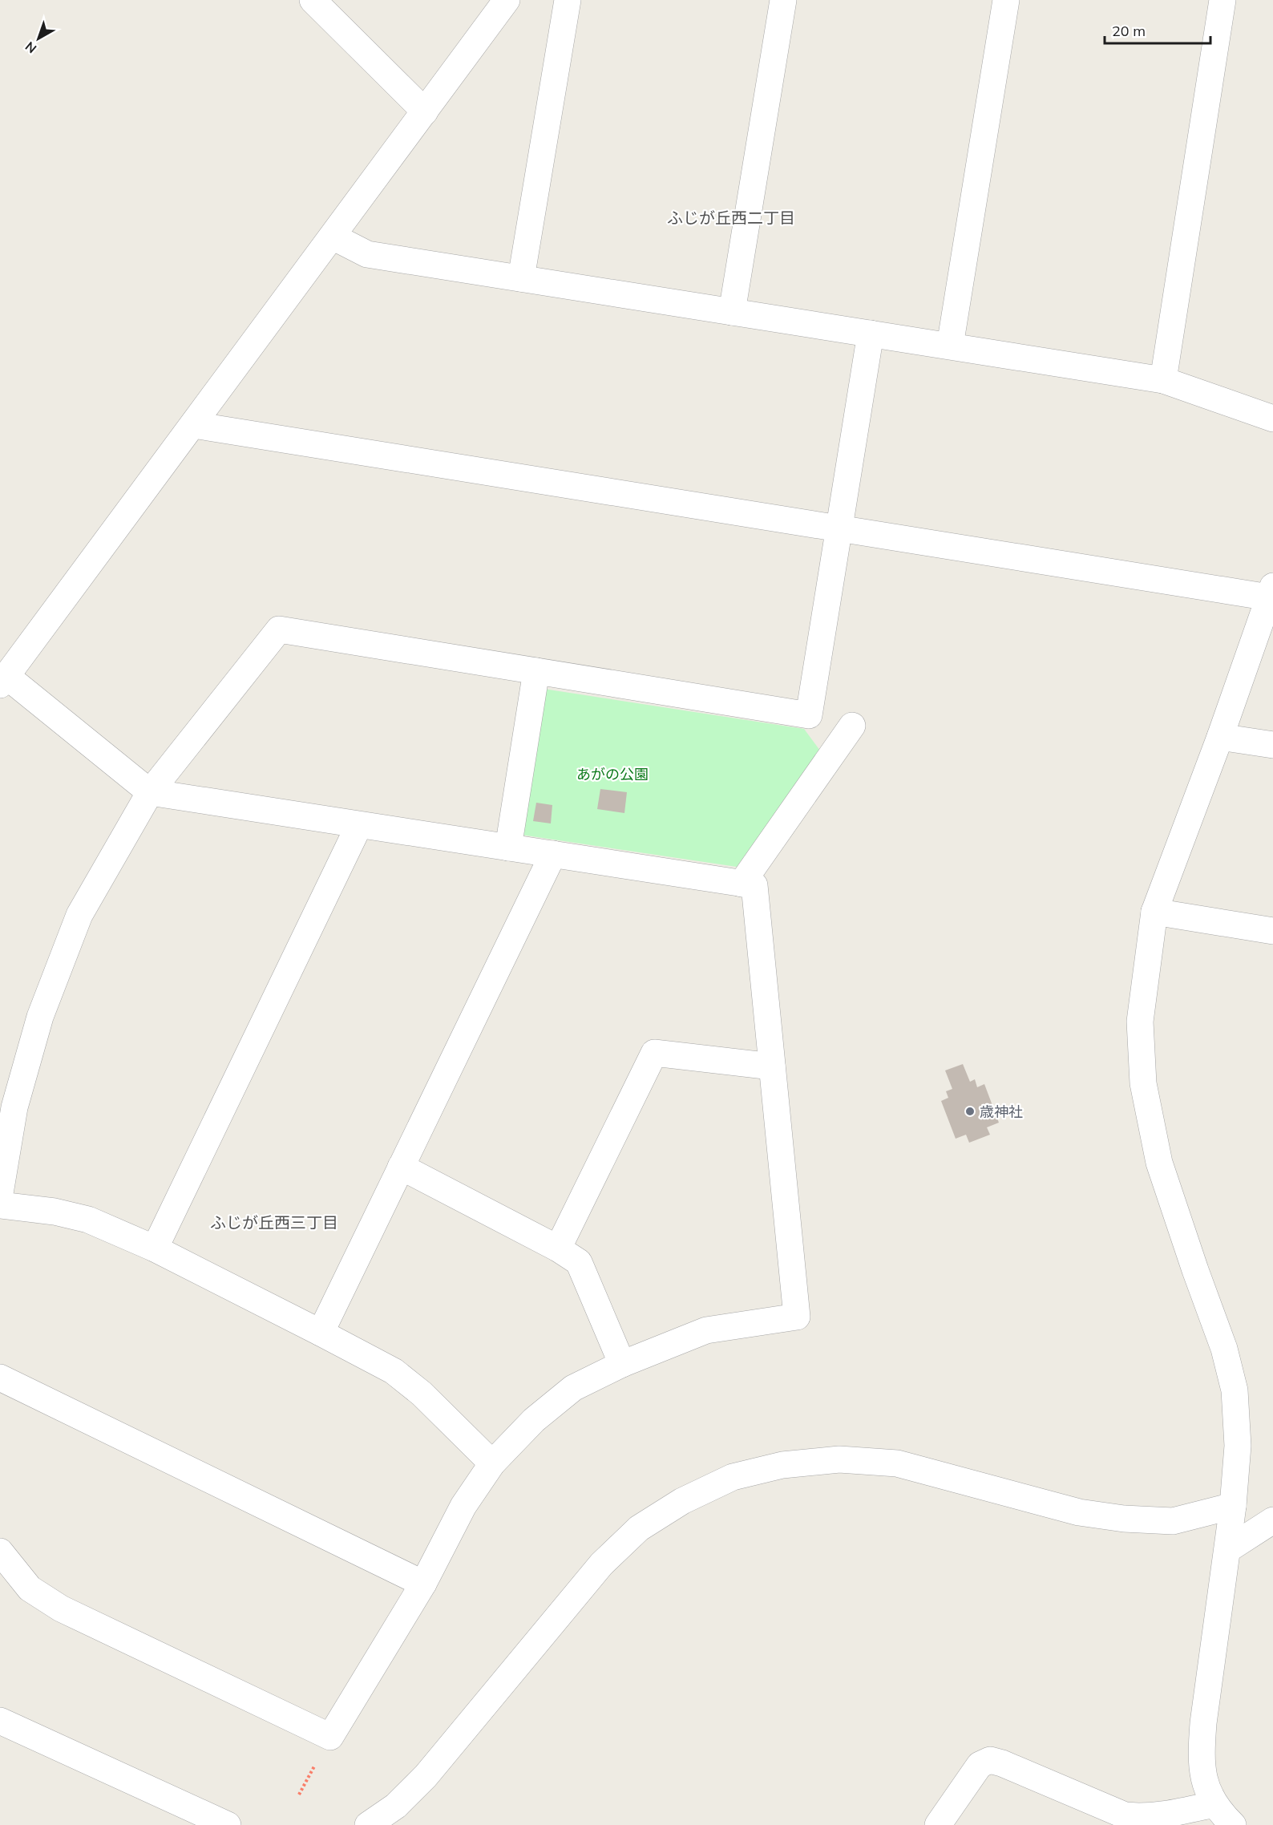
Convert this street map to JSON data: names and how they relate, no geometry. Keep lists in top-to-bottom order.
{
  "districts": ["ふじが丘西二丁目", "ふじが丘西三丁目"],
  "parks": ["あがの公園"],
  "places": ["歳神社"],
  "scale_bar": "20 m",
  "north": "bottom left"
}
